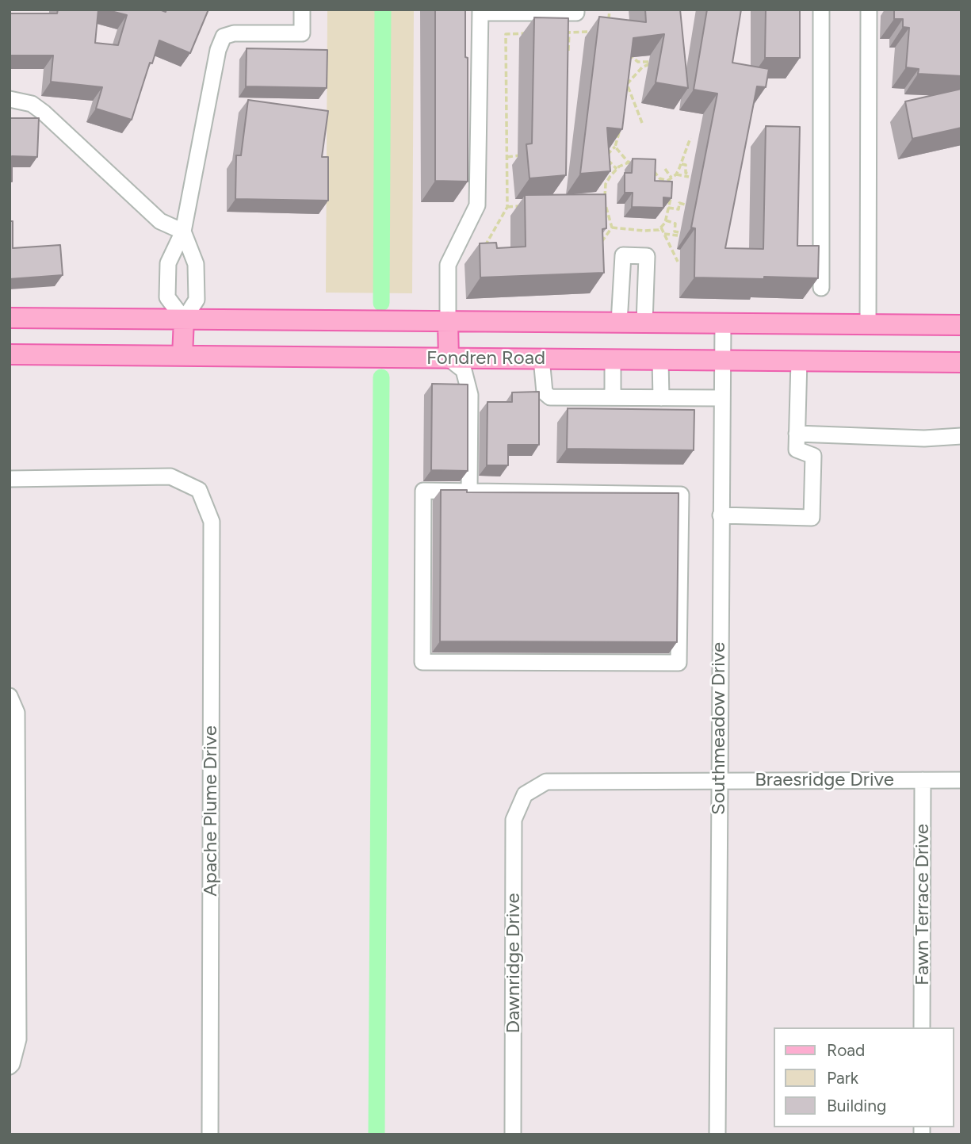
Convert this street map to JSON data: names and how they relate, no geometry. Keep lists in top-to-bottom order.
{
  "streets": {
    "main road": ["Fondren Road"],
    "street": [
      "Southmeadow Drive",
      "Braesridge Drive",
      "Apache Plume Drive",
      "Fawn Terrace Drive",
      "Dawnridge Drive"
    ]
  },
  "crossings": [
    ["Fondren Road", "Southmeadow Drive"],
    ["Southmeadow Drive", "Braesridge Drive"],
    ["Braesridge Drive", "Fawn Terrace Drive"],
    ["Braesridge Drive", "Dawnridge Drive"]
  ],
  "legend": ["Road", "Park", "Building"]
}
